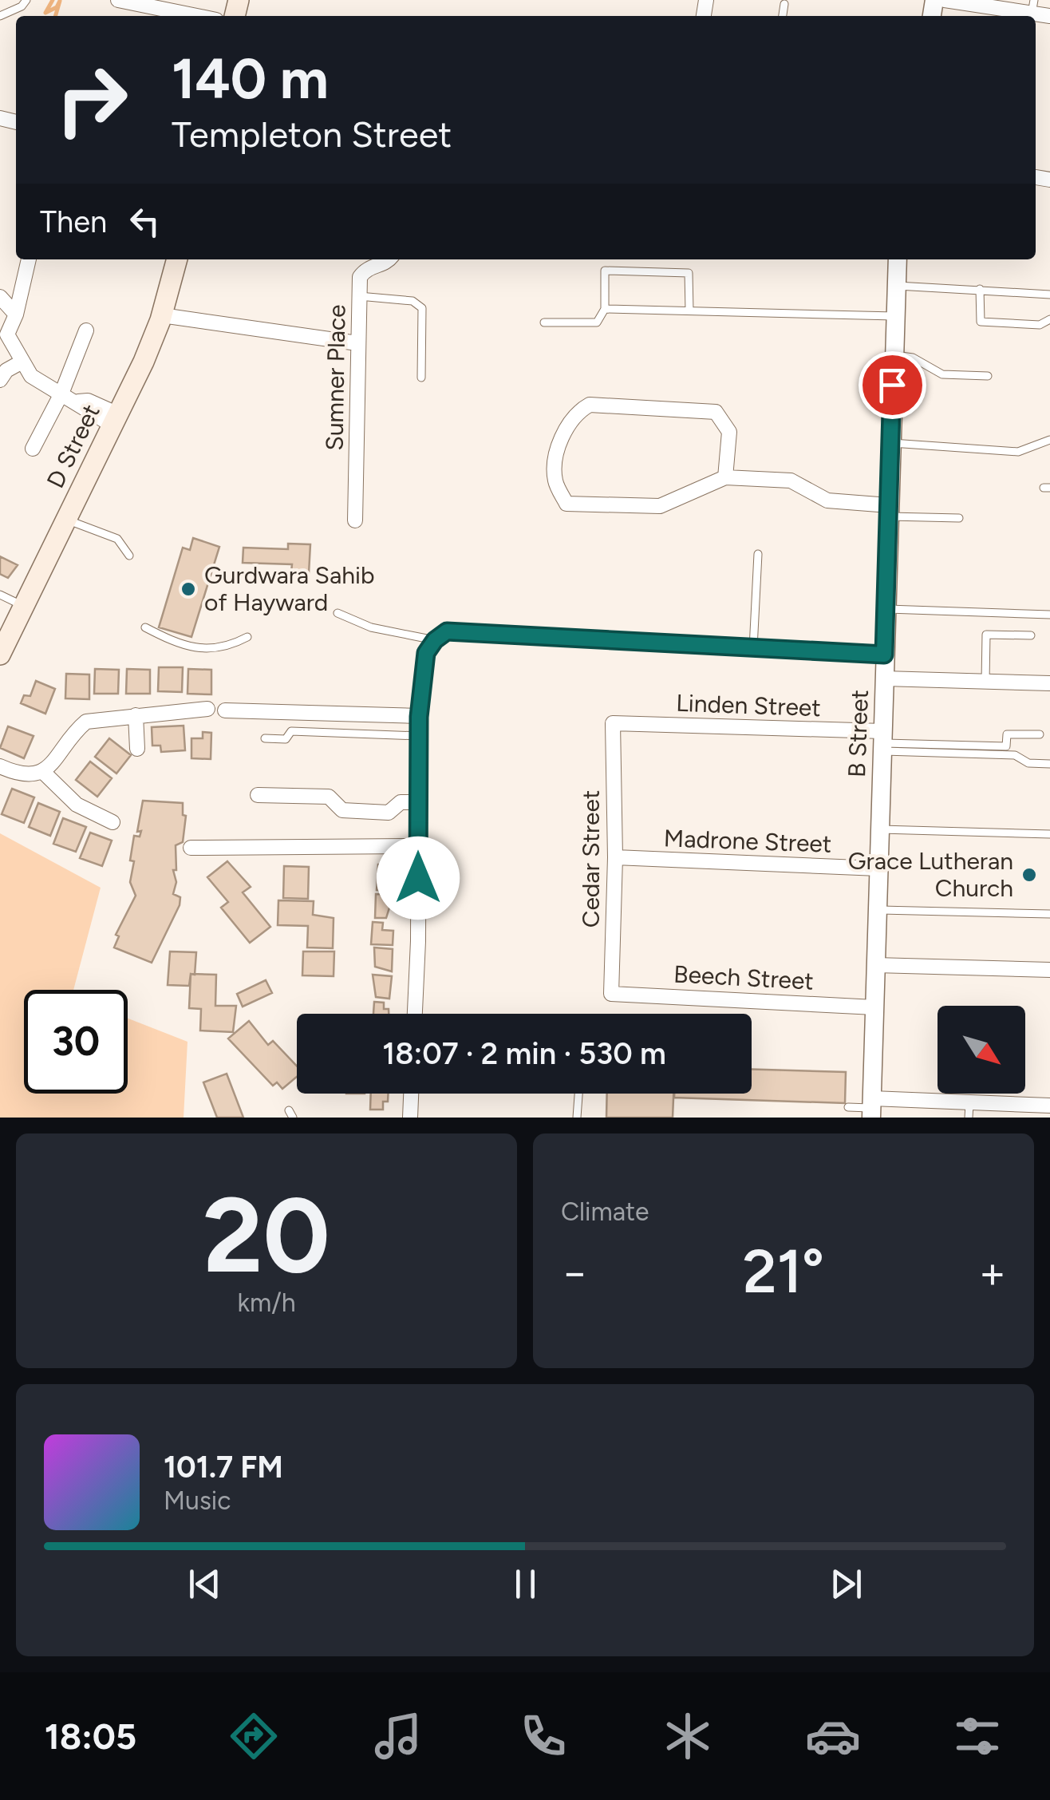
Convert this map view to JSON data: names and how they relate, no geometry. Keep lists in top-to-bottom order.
{
  "streets": {
    "main road": ["D Street"],
    "street": [
      "Sumner Place",
      "Linden Street",
      "B Street",
      "Madrone Street",
      "Cedar Street",
      "Beech Street"
    ]
  },
  "crossings": [
    ["Linden Street", "B Street"],
    ["Linden Street", "Cedar Street"],
    ["B Street", "Madrone Street"],
    ["B Street", "Beech Street"],
    ["Madrone Street", "Cedar Street"],
    ["Cedar Street", "Beech Street"]
  ],
  "places": ["Gurdwara Sahib of Hayward", "Grace Lutheran Church"],
  "north": "bottom right",
  "page": {
    "turn": ["140 m", "Templeton Street"],
    "then": "Then",
    "limit": "30",
    "trip": "18:07 · 2 min · 530 m",
    "tile": [
      ["20", "km/h"],
      "Climate"
    ],
    "heat": ["−", "21°", "+"],
    "song": ["101.7 FM", "Music"],
    "tabs": "18:05"
  }
}
